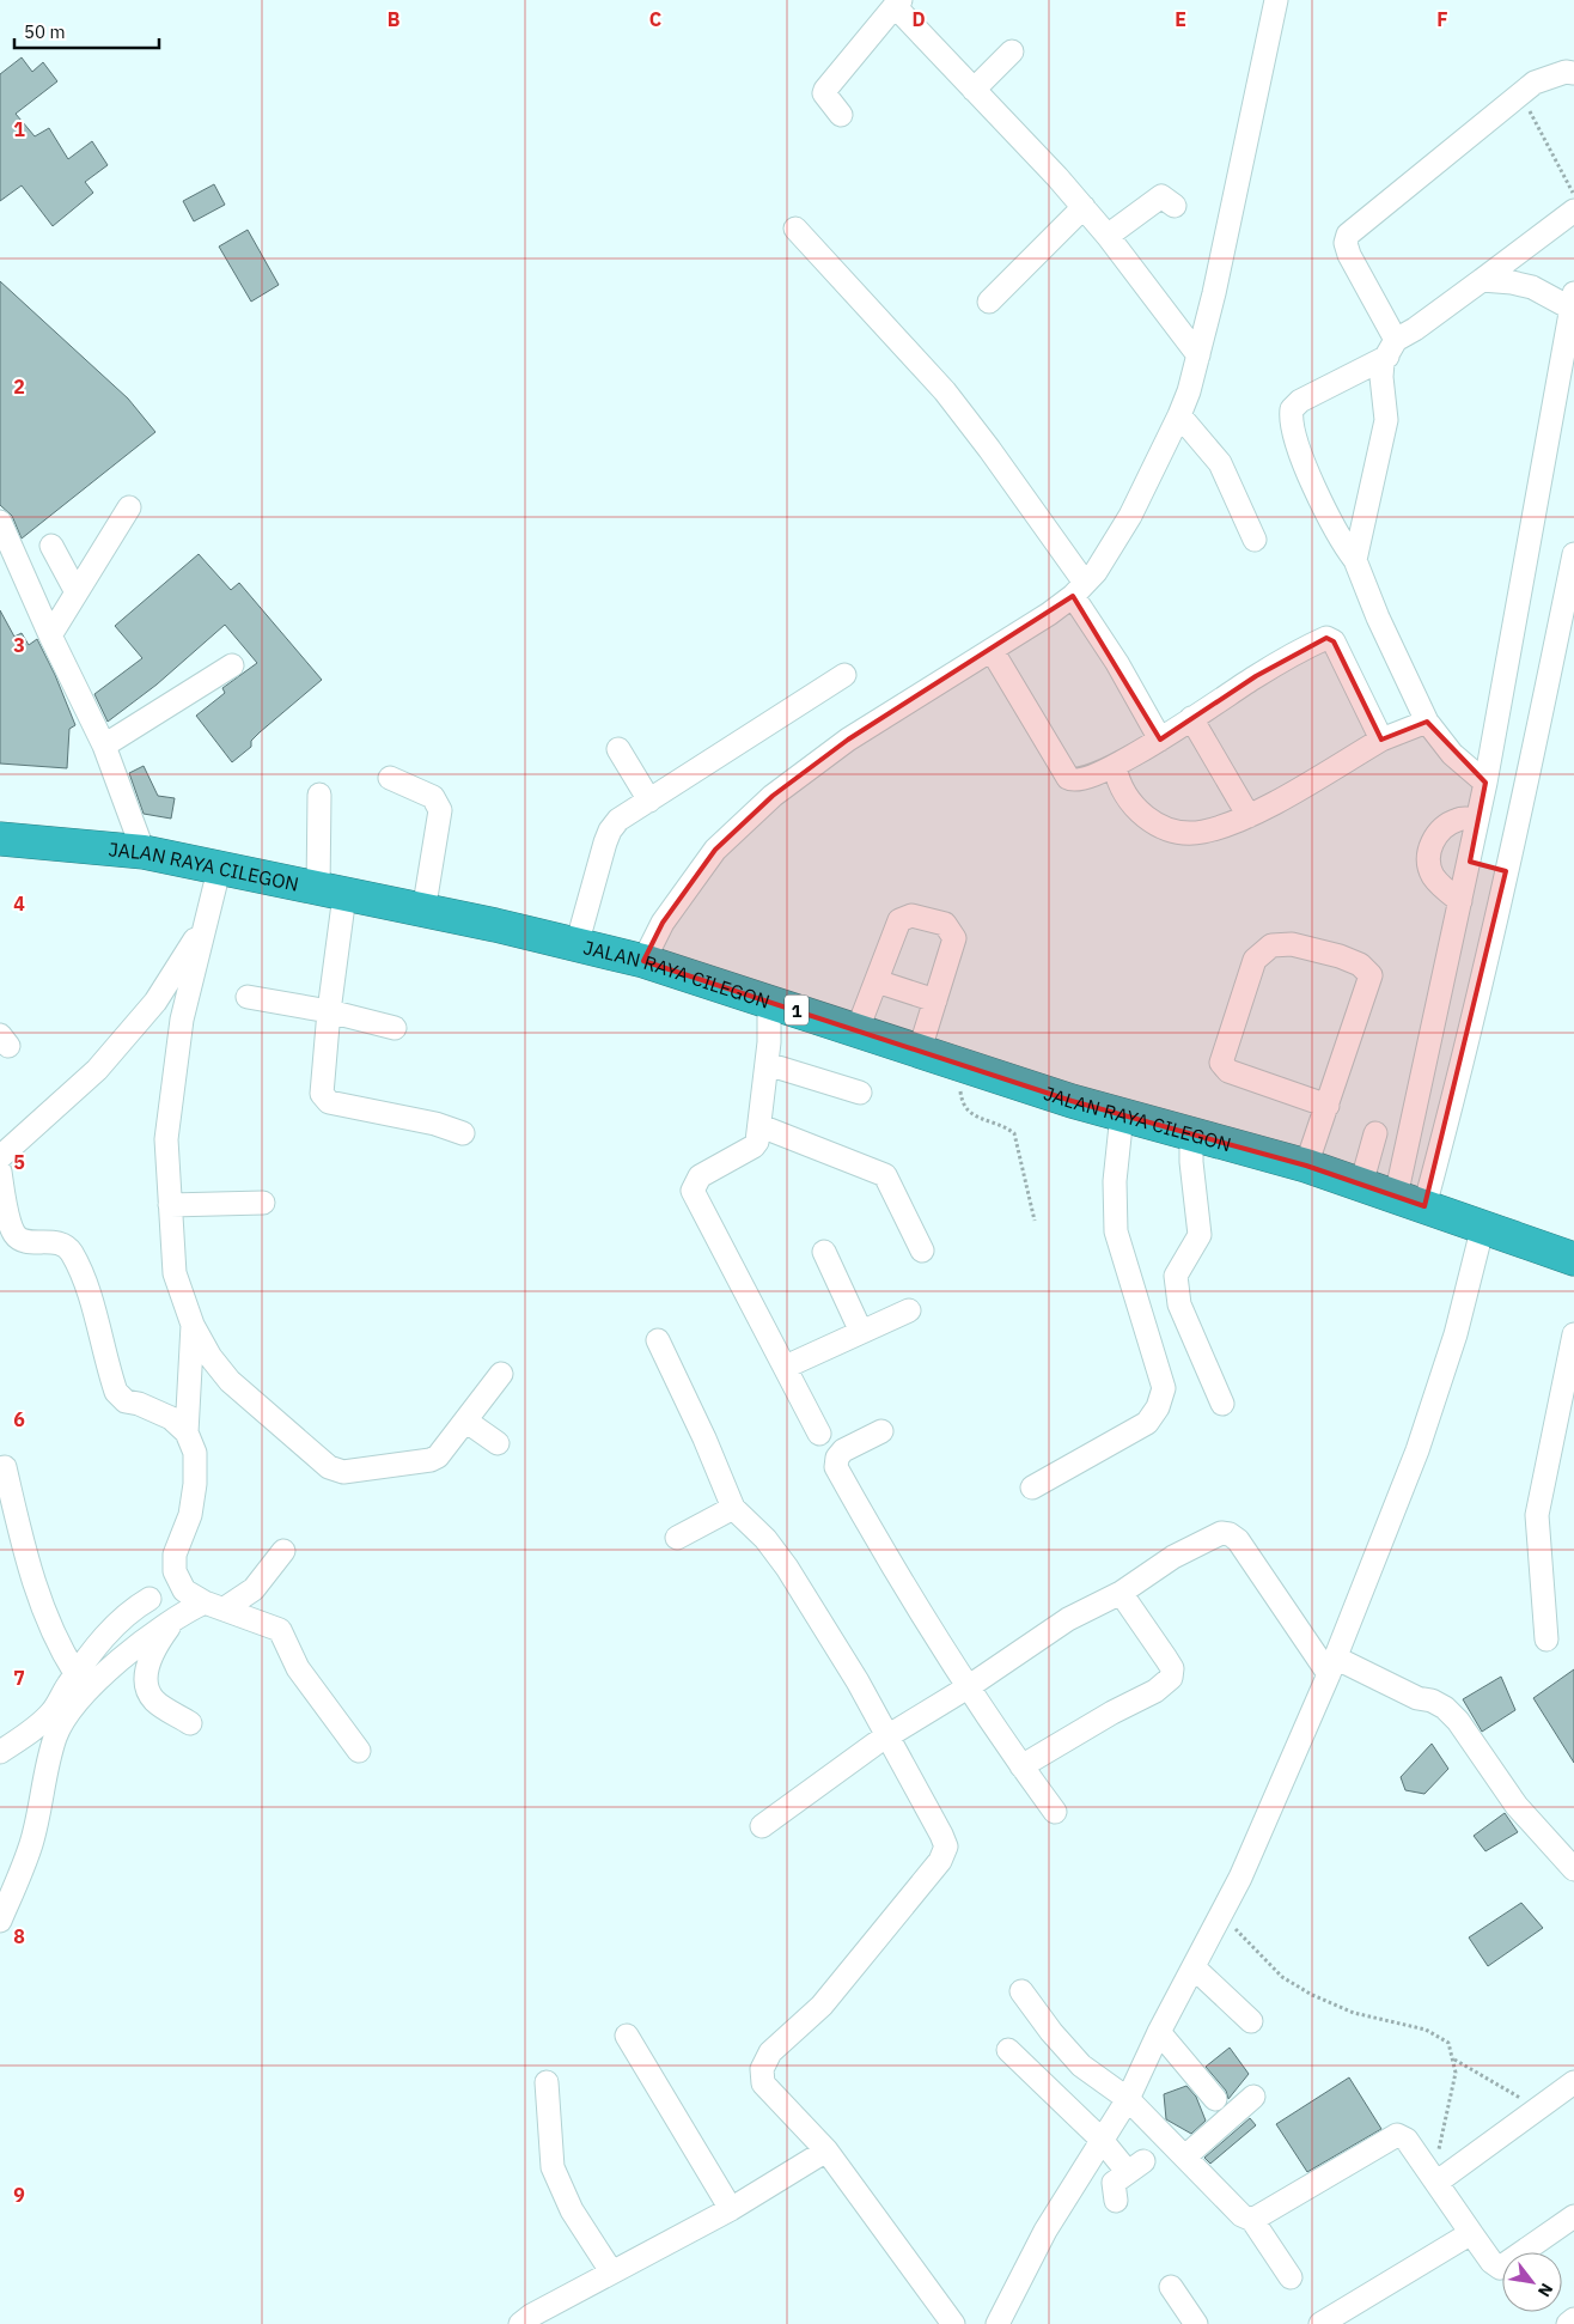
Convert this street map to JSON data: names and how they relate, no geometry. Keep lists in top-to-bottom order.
{
  "streets": {
    "highway": ["JALAN RAYA CILEGON", "1"]
  },
  "scale_bar": "50 m",
  "north": "bottom right",
  "grid": {
    "columns": [
      "B",
      "C",
      "D",
      "E",
      "F"
    ],
    "rows": [
      "1",
      "2",
      "3",
      "4",
      "5",
      "6",
      "7",
      "8",
      "9"
    ]
  }
}
